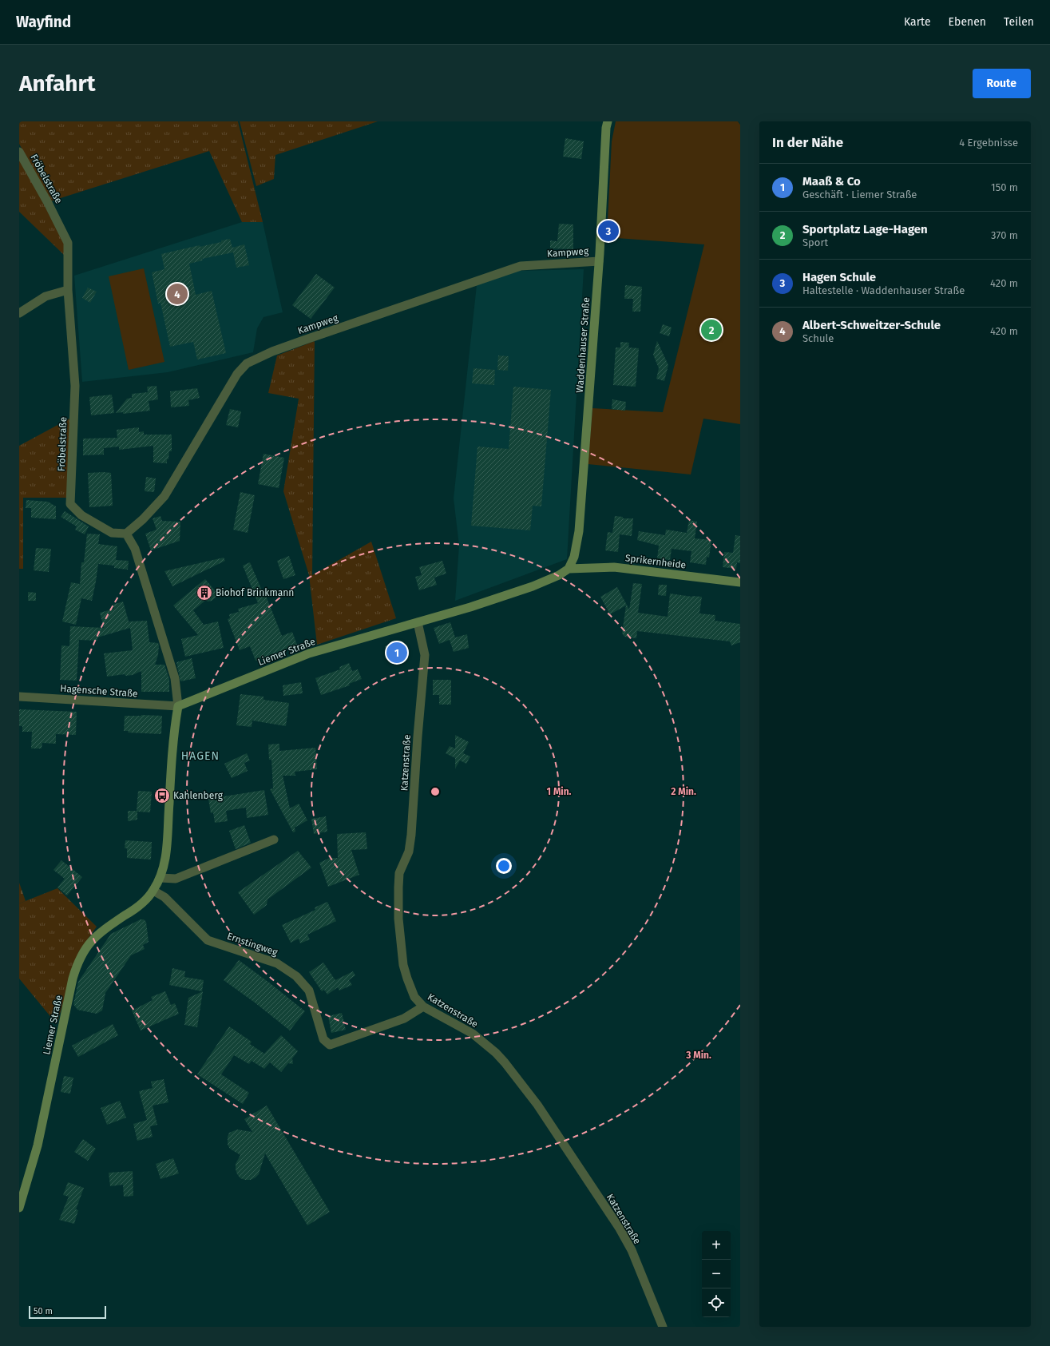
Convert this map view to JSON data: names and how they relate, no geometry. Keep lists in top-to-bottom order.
{
  "streets": {
    "main road": ["Waddenhauser Straße", "Sprikernheide", "Liemer Straße"],
    "street": [
      "Fröbelstraße",
      "Kampweg",
      "Hagensche Straße",
      "Katzenstraße",
      "Ernstingweg"
    ]
  },
  "crossings": [
    ["Fröbelstraße", "Kampweg"],
    ["Kampweg", "Waddenhauser Straße"],
    ["Waddenhauser Straße", "Sprikernheide"],
    ["Waddenhauser Straße", "Liemer Straße"],
    ["Sprikernheide", "Liemer Straße"],
    ["Liemer Straße", "Hagensche Straße"],
    ["Liemer Straße", "Katzenstraße"],
    ["Liemer Straße", "Ernstingweg"],
    ["Katzenstraße", "Ernstingweg"]
  ],
  "districts": ["HAGEN"],
  "places": {
    "building": ["Biohof Brinkmann"],
    "bus stop": ["Kahlenberg"]
  },
  "scale_bar": "50 m",
  "page": {
    "header": "Wayfind",
    "nav": ["Karte", "Ebenen", "Teilen"],
    "buttons": "Route",
    "title": "Anfahrt",
    "heading": ["In der Nähe", "4 Ergebnisse"],
    "list": [
      {
        "mark": "1",
        "name": "Maaß & Co",
        "note": "Geschäft · Liemer Straße",
        "value": "150 m"
      },
      {
        "mark": "2",
        "name": "Sportplatz Lage-Hagen",
        "note": "Sport",
        "value": "370 m"
      },
      {
        "mark": "3",
        "name": "Hagen Schule",
        "note": "Haltestelle · Waddenhauser Straße",
        "value": "420 m"
      },
      {
        "mark": "4",
        "name": "Albert-Schweitzer-Schule",
        "note": "Schule",
        "value": "420 m"
      }
    ],
    "pins": [
      "3",
      "4",
      "2",
      "1"
    ],
    "map_buttons": ["+", "−"],
    "scale": "50 m"
  },
  "rings": ["1 Min.", "2 Min.", "3 Min."]
}
